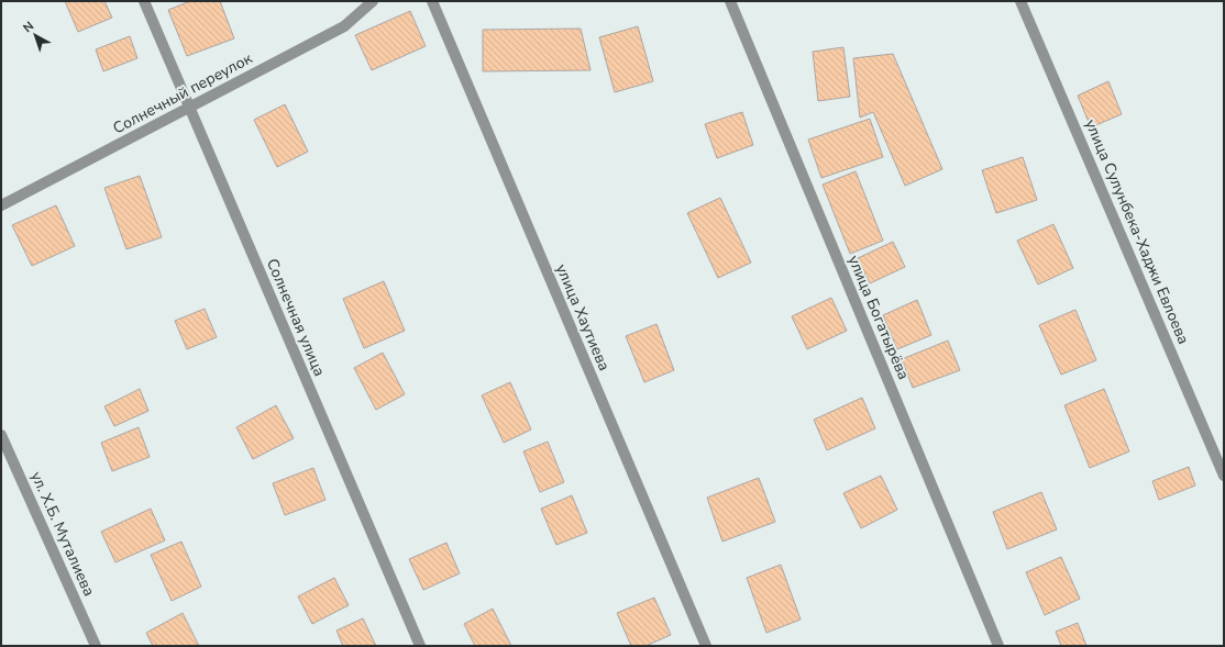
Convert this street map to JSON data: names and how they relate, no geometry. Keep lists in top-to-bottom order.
{
  "streets": {
    "street": [
      "Солнечный переулок",
      "улица Сулунбека-Хаджи Евлоева",
      "Солнечная улица",
      "улица Хаутиева",
      "улица Богатырёва",
      "ул. Х.Б. Муталиева"
    ]
  },
  "crossings": [
    ["Солнечный переулок", "Солнечная улица"]
  ],
  "north": "top left"
}
